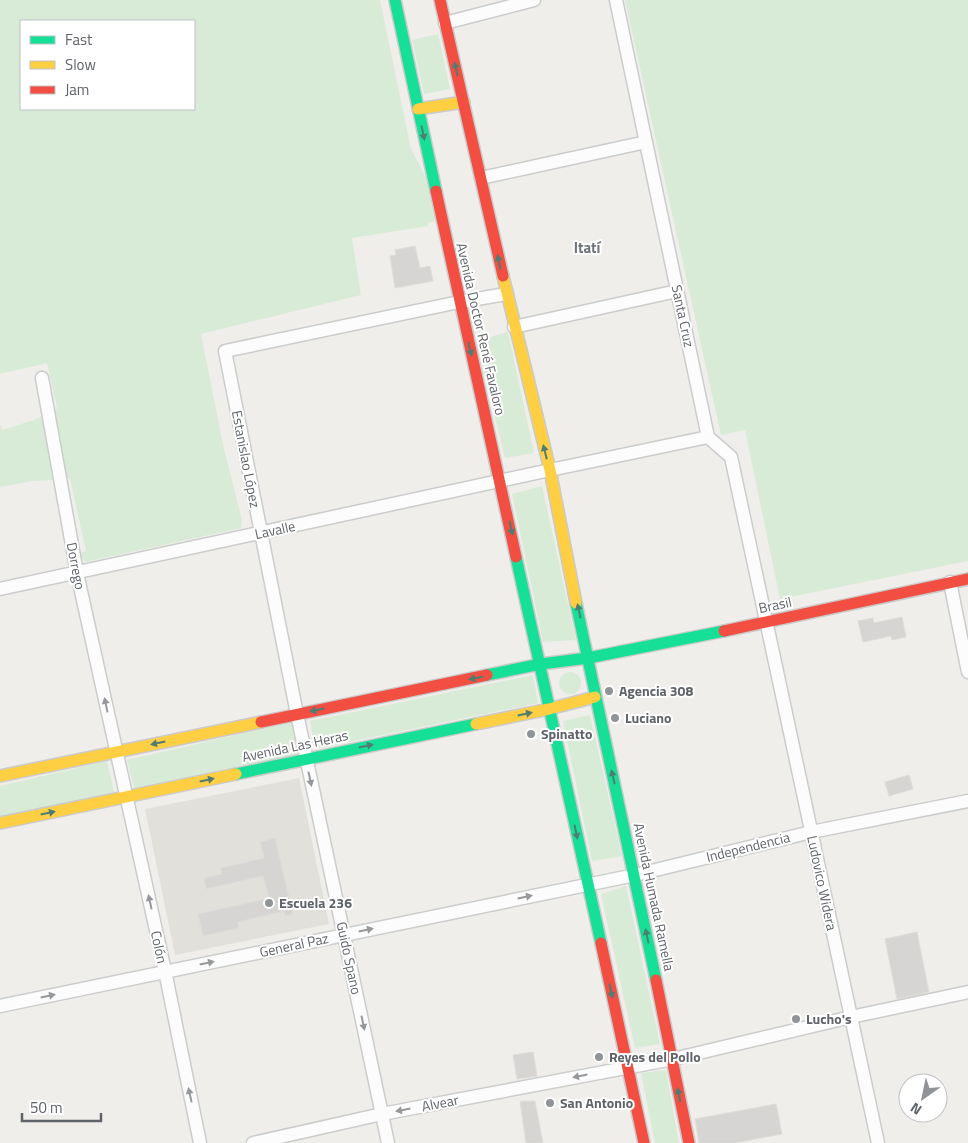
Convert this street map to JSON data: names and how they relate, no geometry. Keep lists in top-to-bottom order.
{
  "streets": {
    "main road": [
      "Avenida Doctor René Favaloro",
      "Brasil",
      "Avenida Las Heras",
      "Avenida Humada Ramella"
    ],
    "street": [
      "Santa Cruz",
      "Estanislao López",
      "Lavalle",
      "Dorrego",
      "Independencia",
      "Ludovico Widera",
      "General Paz",
      "Colón",
      "Guido Spano",
      "Alvear"
    ]
  },
  "crossings": [
    ["Santa Cruz", "Lavalle"],
    ["Avenida Doctor René Favaloro", "Estanislao López"],
    ["Avenida Doctor René Favaloro", "Lavalle"],
    ["Estanislao López", "Lavalle"],
    ["Estanislao López", "Guido Spano"],
    ["Lavalle", "Dorrego"],
    ["Dorrego", "Colón"],
    ["Brasil", "Ludovico Widera"],
    ["Brasil", "Avenida Humada Ramella"],
    ["Avenida Las Heras", "Avenida Humada Ramella"],
    ["Avenida Las Heras", "Colón"],
    ["Avenida Las Heras", "Guido Spano"],
    ["Independencia", "Ludovico Widera"],
    ["Independencia", "Avenida Humada Ramella"],
    ["Independencia", "General Paz"],
    ["Ludovico Widera", "Alvear"],
    ["Avenida Humada Ramella", "Alvear"],
    ["General Paz", "Colón"],
    ["General Paz", "Guido Spano"],
    ["Guido Spano", "Alvear"]
  ],
  "one_way": [
    "Dorrego",
    "General Paz",
    "Colón",
    "Guido Spano"
  ],
  "districts": ["Itatí"],
  "places": [
    "Agencia 308",
    "Luciano",
    "Spinatto",
    "Escuela 236",
    "Lucho's",
    "Reyes del Pollo",
    "San Antonio"
  ],
  "legend": ["Fast", "Slow", "Jam"],
  "scale_bar": "50 m",
  "north": "bottom left"
}
